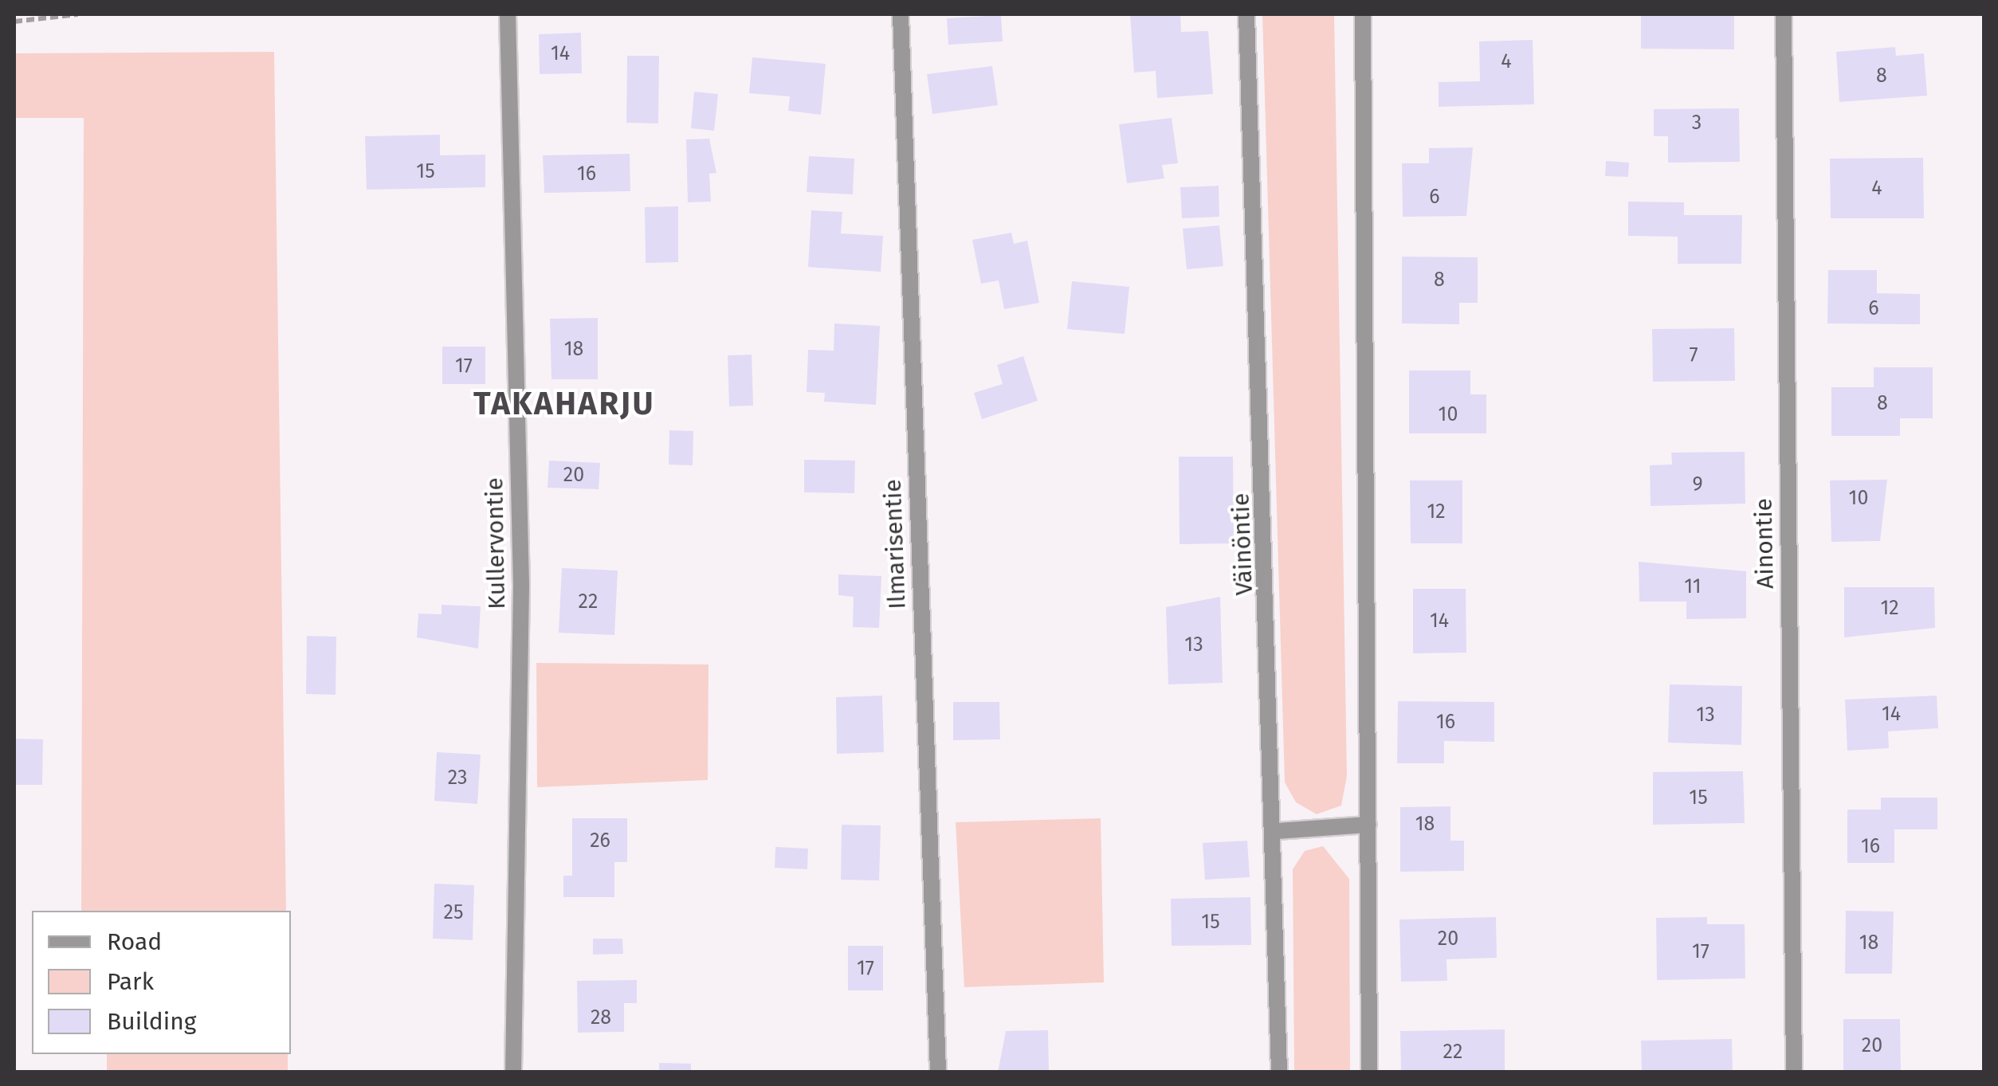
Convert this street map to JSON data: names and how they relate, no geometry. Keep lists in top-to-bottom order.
{
  "streets": {
    "street": [
      "Kullervontie",
      "Ainontie",
      "Ilmarisentie",
      "Väinöntie"
    ]
  },
  "districts": ["TAKAHARJU"],
  "house_numbers": [
    "14",
    "4",
    "8",
    "3",
    "15",
    "16",
    "4",
    "6",
    "8",
    "6",
    "18",
    "7",
    "17",
    "8",
    "10",
    "20",
    "9",
    "10",
    "12",
    "11",
    "22",
    "12",
    "14",
    "13",
    "14",
    "13",
    "16",
    "23",
    "15",
    "18",
    "26",
    "16",
    "25",
    "15",
    "20",
    "18",
    "17",
    "17",
    "28",
    "20",
    "22"
  ],
  "legend": ["Road", "Park", "Building"]
}
